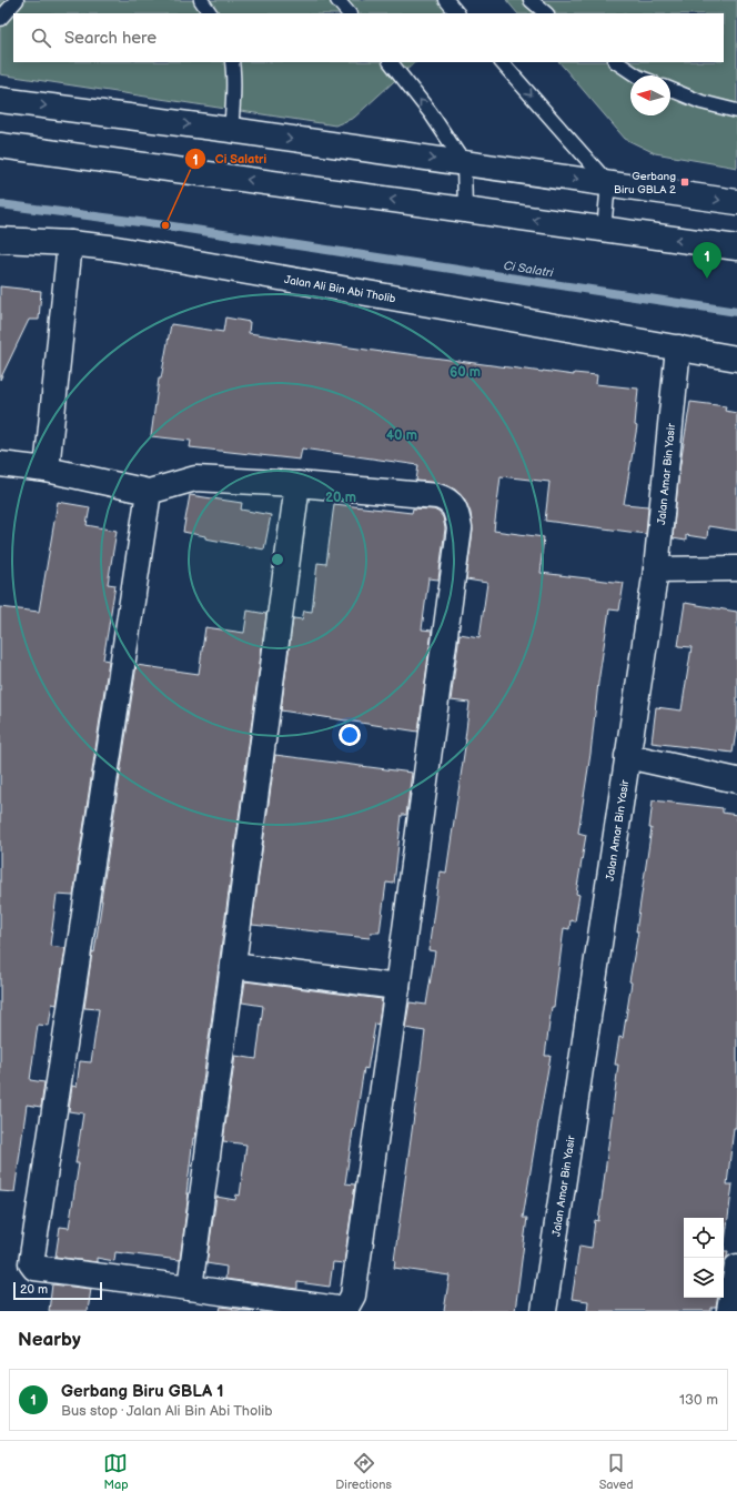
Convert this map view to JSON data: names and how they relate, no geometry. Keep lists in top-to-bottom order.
{
  "streets": {
    "street": ["Jalan Ali Bin Abi Tholib", "Jalan Amar Bin Yasir"]
  },
  "crossings": [
    ["Jalan Ali Bin Abi Tholib", "Jalan Amar Bin Yasir"]
  ],
  "water": ["Ci Salatri"],
  "places": {
    "transit": ["Gerbang Biru GBLA 2"],
    "other": ["Ci Salatri"]
  },
  "scale_bar": "20 m",
  "north": "left",
  "page": {
    "search": "Search here",
    "pins": "1",
    "scale": "20 m",
    "heading": "Nearby",
    "list": [
      {
        "mark": "1",
        "name": "Gerbang Biru GBLA 1",
        "note": "Bus stop · Jalan Ali Bin Abi Tholib",
        "value": "130 m"
      }
    ],
    "nav": ["Map", "Directions", "Saved"]
  },
  "rings": ["60 m", "40 m", "20 m"]
}
